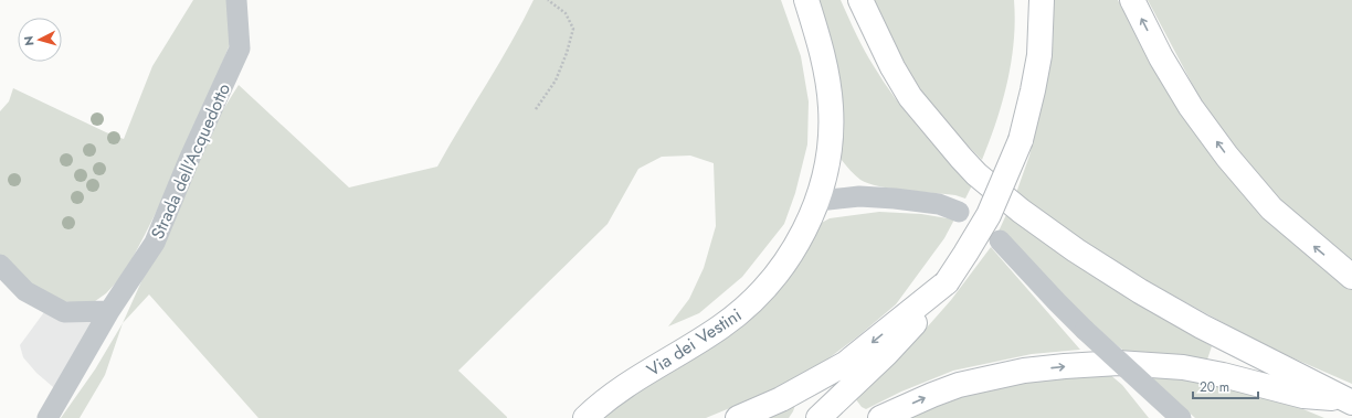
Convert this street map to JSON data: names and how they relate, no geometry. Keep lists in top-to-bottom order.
{
  "streets": {
    "main road": ["Via dei Vestini"],
    "street": ["Strada dell'Acquedotto"]
  },
  "scale_bar": "20 m",
  "north": "left"
}
